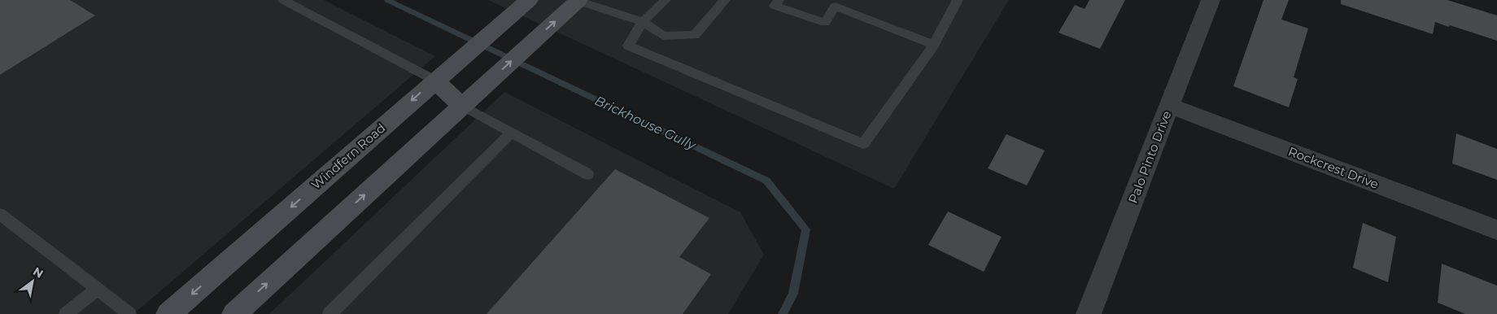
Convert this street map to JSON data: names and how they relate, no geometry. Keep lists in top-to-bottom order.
{
  "streets": {
    "street": ["Windfern Road", "Palo Pinto Drive", "Rockcrest Drive"]
  },
  "crossings": [
    ["Palo Pinto Drive", "Rockcrest Drive"]
  ],
  "water": ["Brickhouse Gully"],
  "north": "top right"
}
